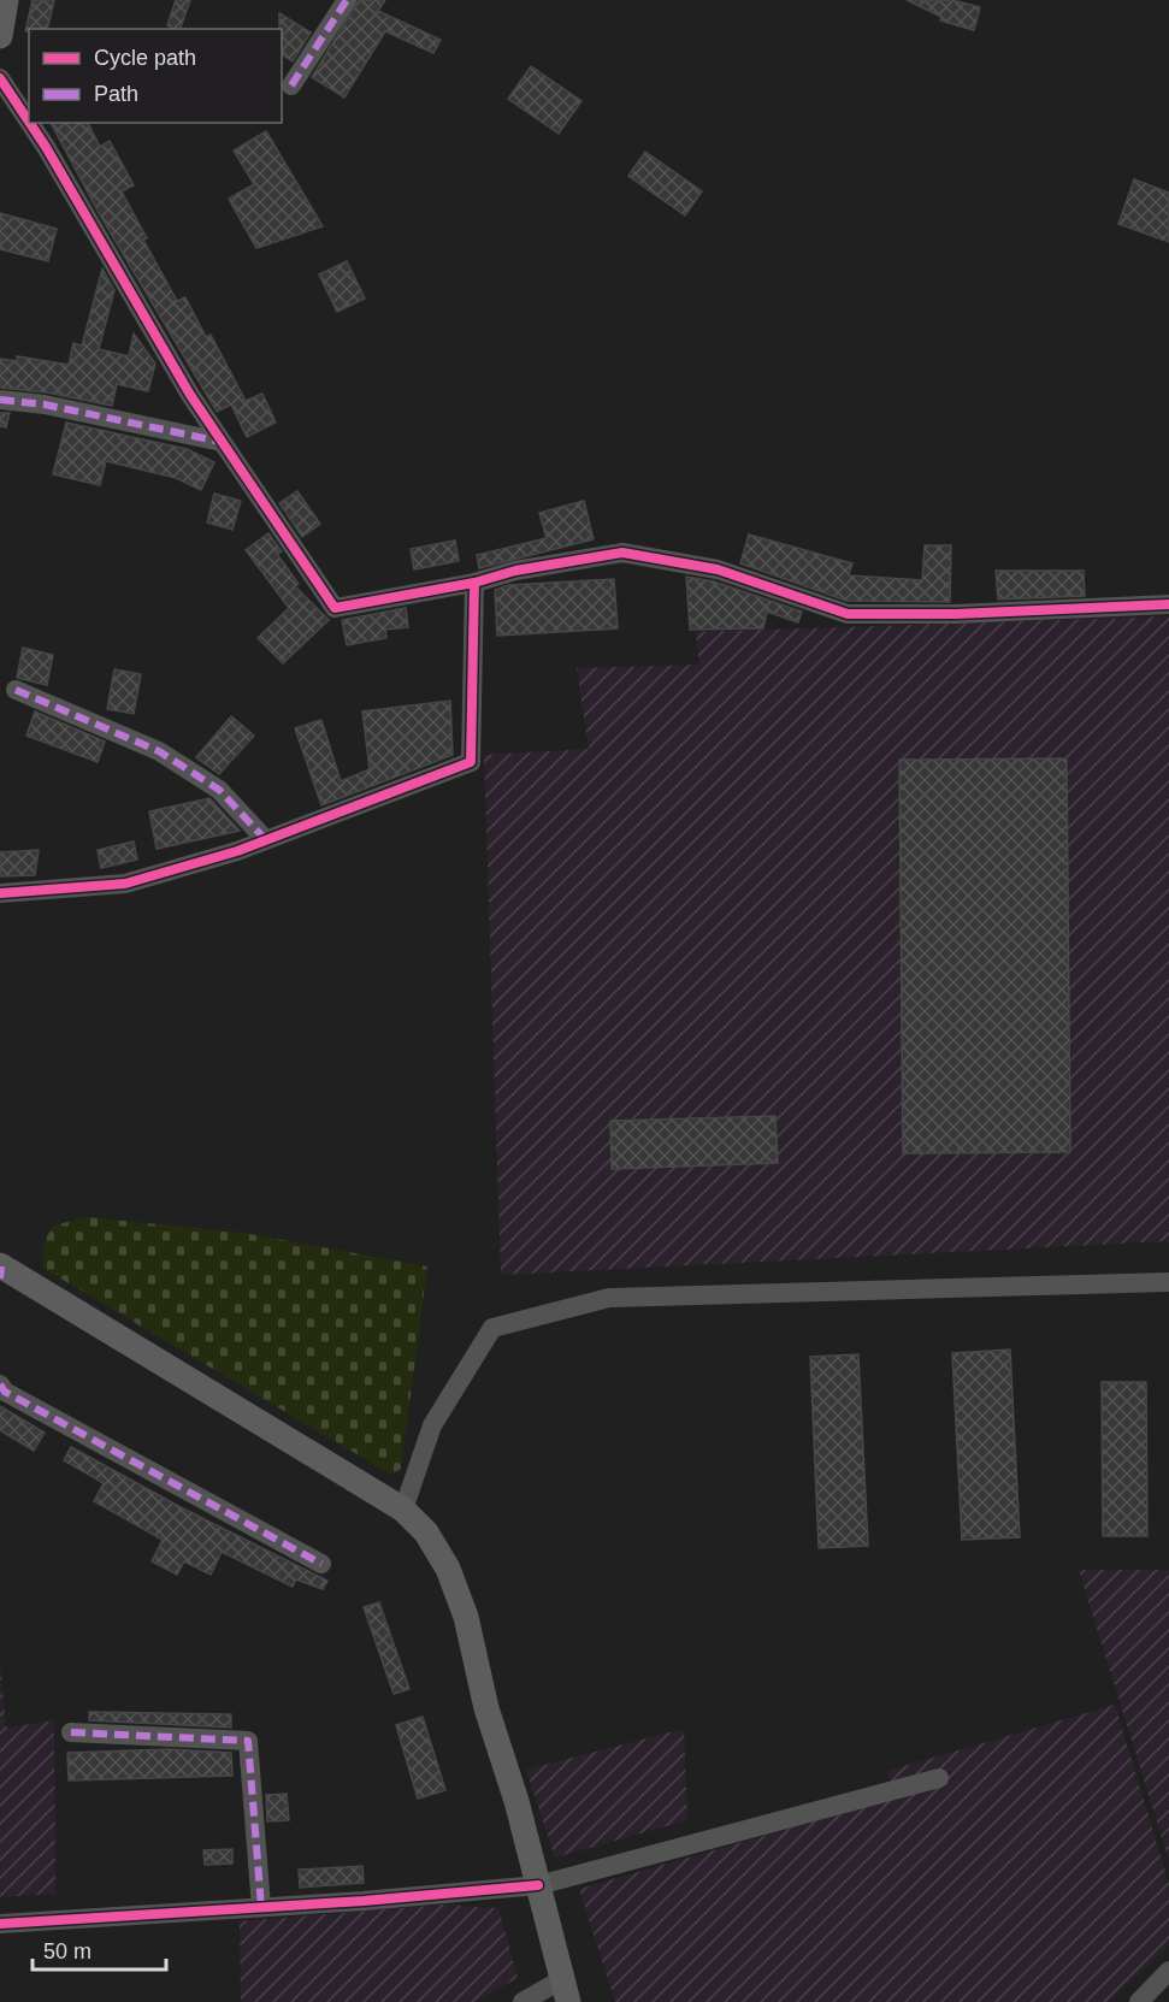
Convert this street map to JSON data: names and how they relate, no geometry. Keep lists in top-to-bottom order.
{
  "legend": ["Cycle path", "Path"],
  "scale_bar": "50 m"
}
